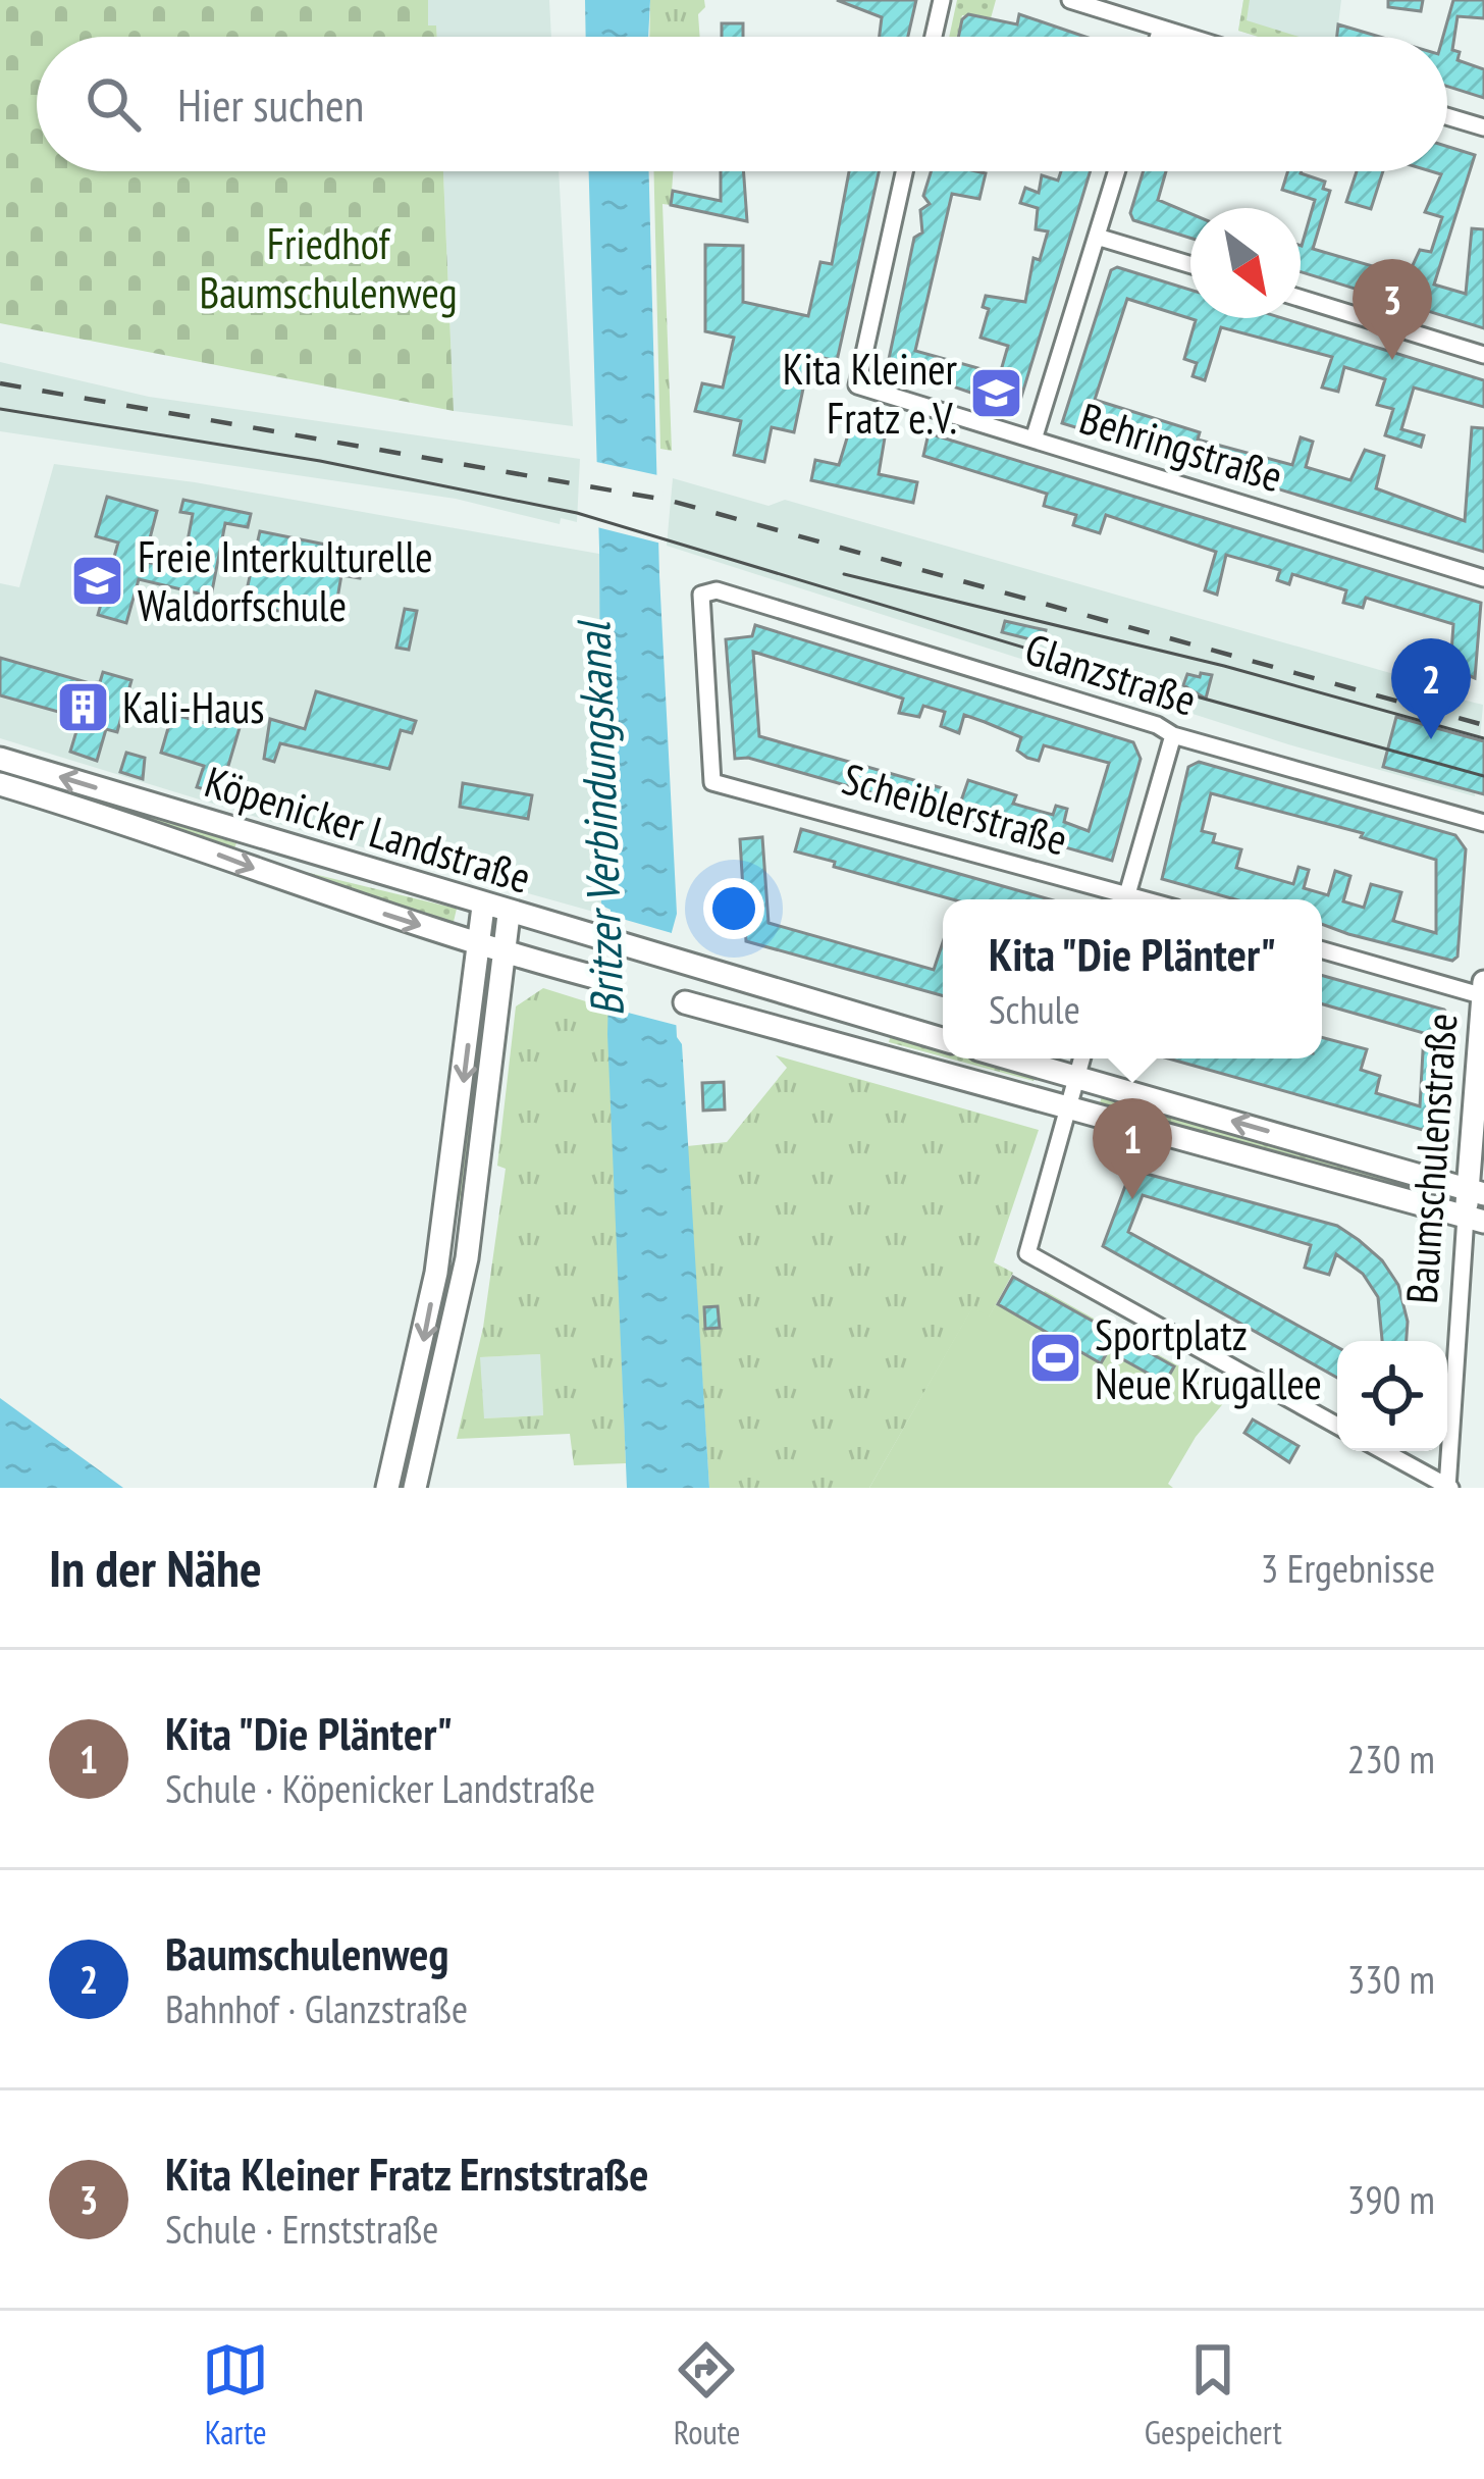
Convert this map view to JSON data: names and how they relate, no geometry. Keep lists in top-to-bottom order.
{
  "streets": {
    "main road": ["Köpenicker Landstraße", "Baumschulenstraße"],
    "street": ["Behringstraße", "Glanzstraße", "Scheiblerstraße"]
  },
  "crossings": [
    ["Glanzstraße", "Scheiblerstraße"]
  ],
  "water": ["Britzer Verbindungskanal"],
  "parks": ["Friedhof Baumschulenweg"],
  "places": {
    "school or university": ["Kita Kleiner Fratz e.V.", "Freie Interkulturelle Waldorfschule"],
    "building": ["Kali-Haus"],
    "sports": ["Sportplatz Neue Krugallee"]
  },
  "north": "bottom right",
  "page": {
    "search": "Hier suchen",
    "pins": ["3", "2", "1"],
    "popup": ["Kita \"Die Plänter\"", "Schule"],
    "heading": ["In der Nähe", "3 Ergebnisse"],
    "list": [
      {
        "mark": "1",
        "name": "Kita \"Die Plänter\"",
        "note": "Schule · Köpenicker Landstraße",
        "value": "230 m"
      },
      {
        "mark": "2",
        "name": "Baumschulenweg",
        "note": "Bahnhof · Glanzstraße",
        "value": "330 m"
      },
      {
        "mark": "3",
        "name": "Kita Kleiner Fratz Ernststraße",
        "note": "Schule · Ernststraße",
        "value": "390 m"
      }
    ],
    "nav": ["Karte", "Route", "Gespeichert"]
  }
}
